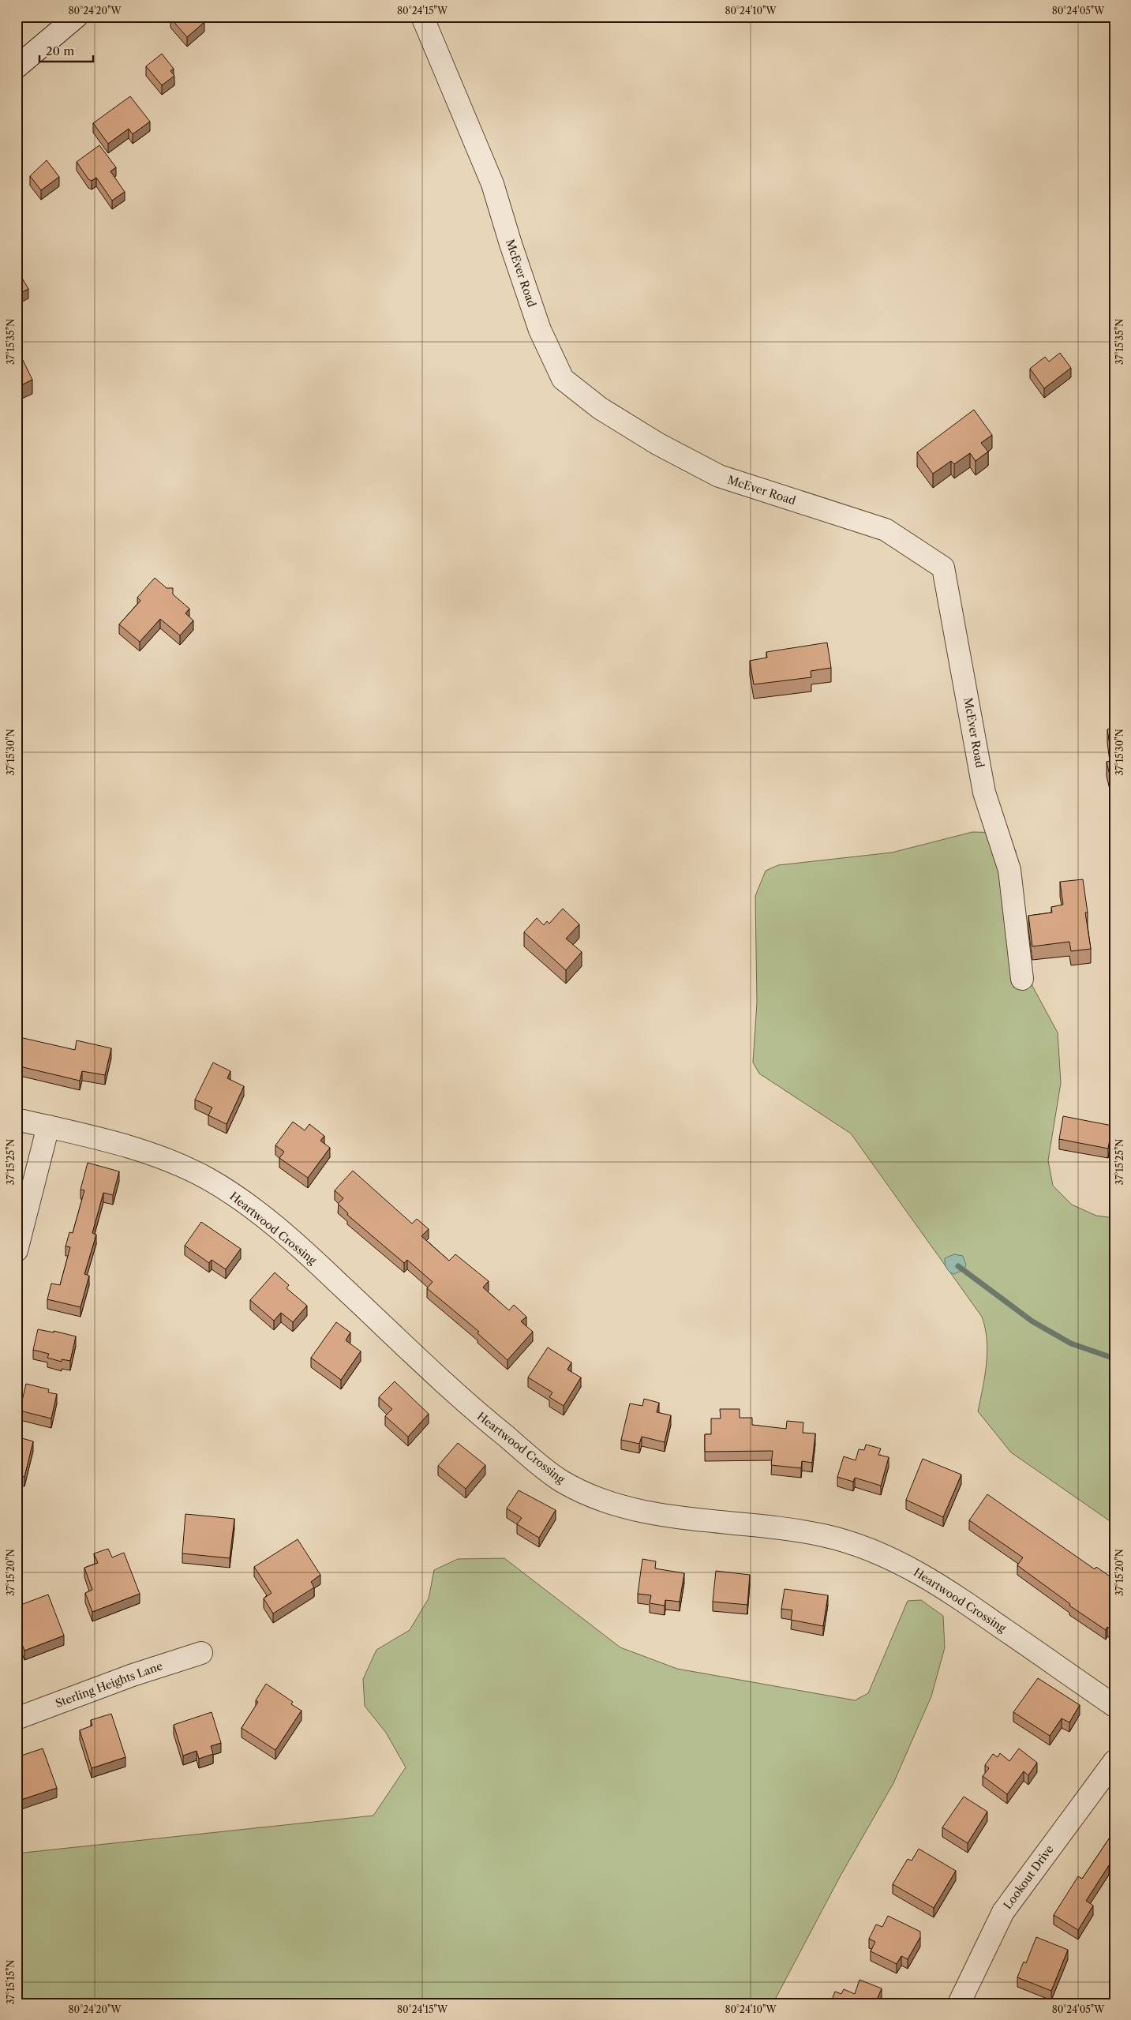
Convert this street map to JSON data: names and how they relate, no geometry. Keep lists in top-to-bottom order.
{
  "streets": {
    "street": [
      "McEver Road",
      "Heartwood Crossing",
      "Sterling Heights Lane",
      "Lookout Drive"
    ]
  },
  "scale_bar": "20 m",
  "coordinates": [
    "80°24'20\"W",
    "80°24'15\"W",
    "80°24'10\"W",
    "80°24'05\"W",
    "37°15'35\"N",
    "37°15'30\"N",
    "37°15'25\"N",
    "37°15'20\"N",
    "37°15'15\"N"
  ]
}
